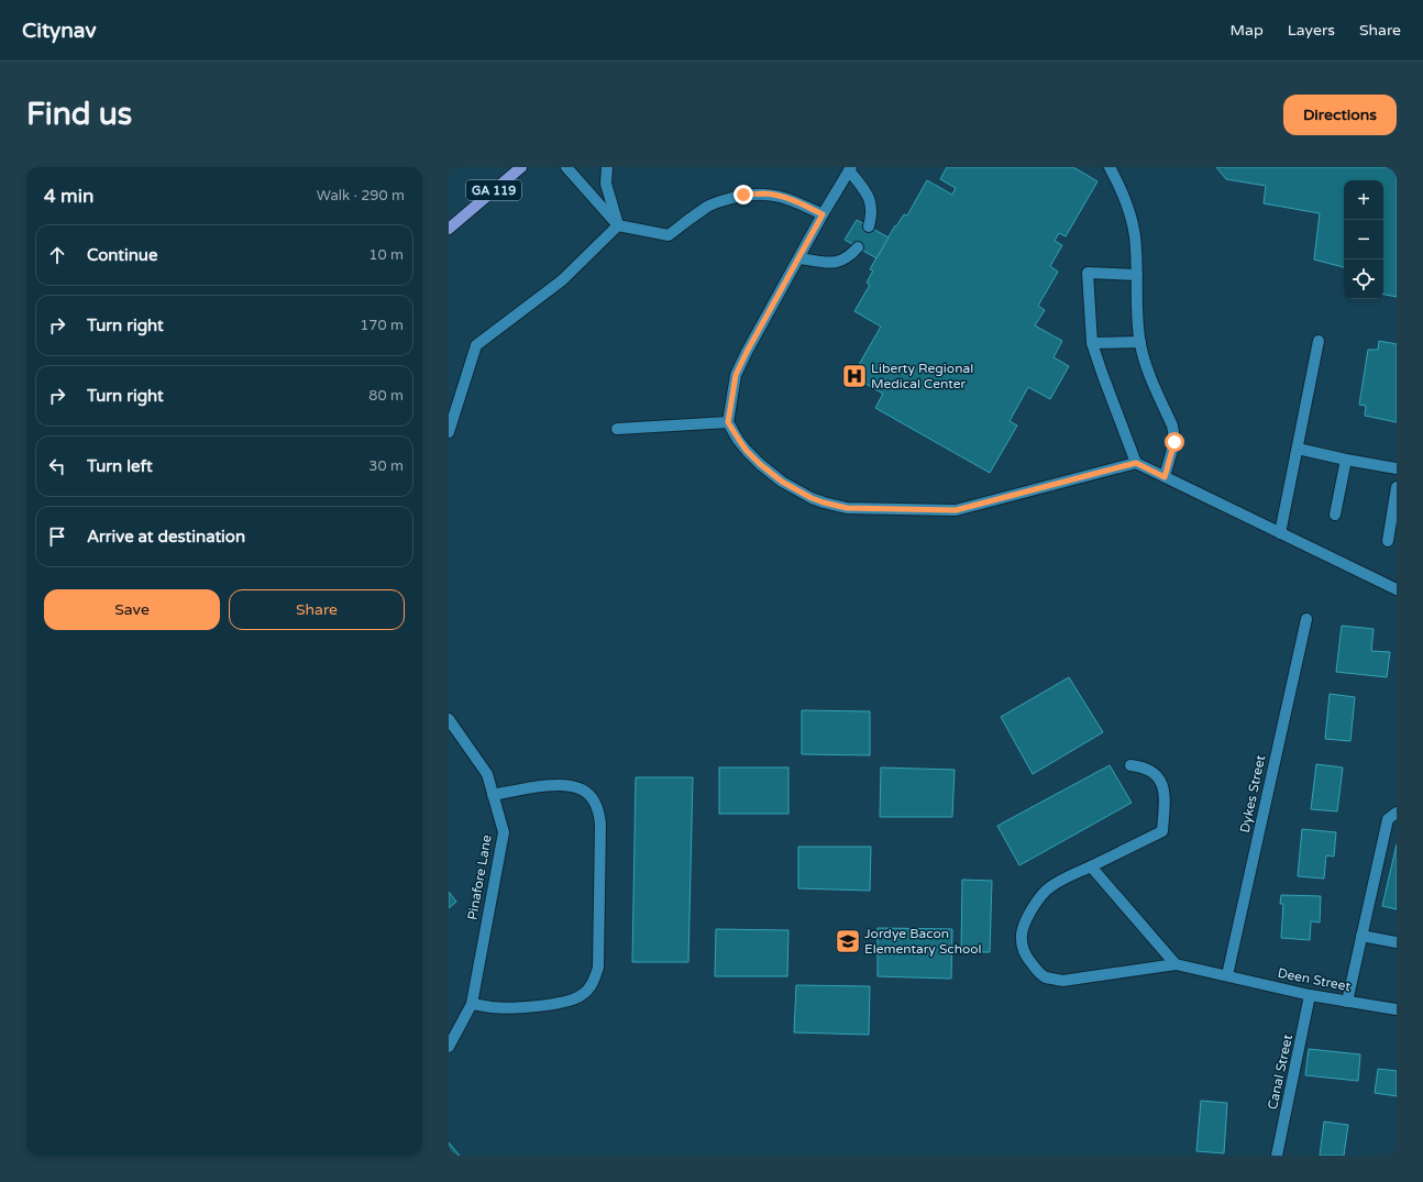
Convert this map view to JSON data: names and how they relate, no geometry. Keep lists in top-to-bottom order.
{
  "streets": {
    "main road": ["GA 119"],
    "street": [
      "Dykes Street",
      "Pinafore Lane",
      "Deen Street",
      "Canal Street"
    ]
  },
  "crossings": [
    ["Dykes Street", "Deen Street"],
    ["Deen Street", "Canal Street"]
  ],
  "places": {
    "hospital": ["Liberty Regional Medical Center"],
    "school or university": ["Jordye Bacon Elementary School"]
  },
  "page": {
    "header": "Citynav",
    "nav": ["Map", "Layers", "Share"],
    "buttons": [
      "Directions",
      ["Save", "Share"]
    ],
    "title": "Find us",
    "heading": ["4 min", "Walk · 290 m"],
    "map_buttons": ["+", "−"],
    "list": [
      ["Continue", "10 m"],
      ["Turn right", "170 m"],
      ["Turn right", "80 m"],
      ["Turn left", "30 m"],
      "Arrive at destination"
    ]
  }
}
